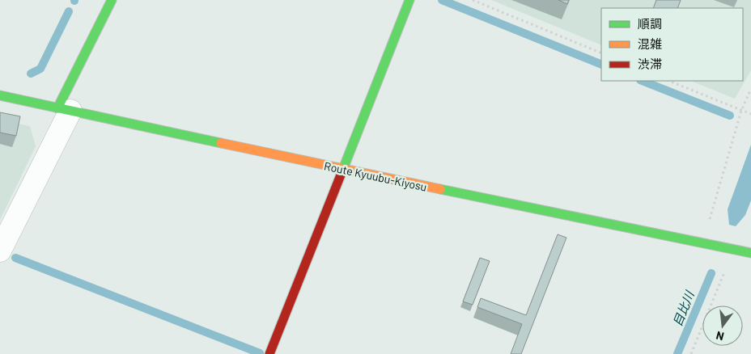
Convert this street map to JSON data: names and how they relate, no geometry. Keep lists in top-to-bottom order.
{
  "streets": {
    "main road": ["Route Kyuubu-Kiyosu"]
  },
  "water": ["目比川"],
  "legend": ["順調", "混雑", "渋滞"],
  "north": "bottom"
}
